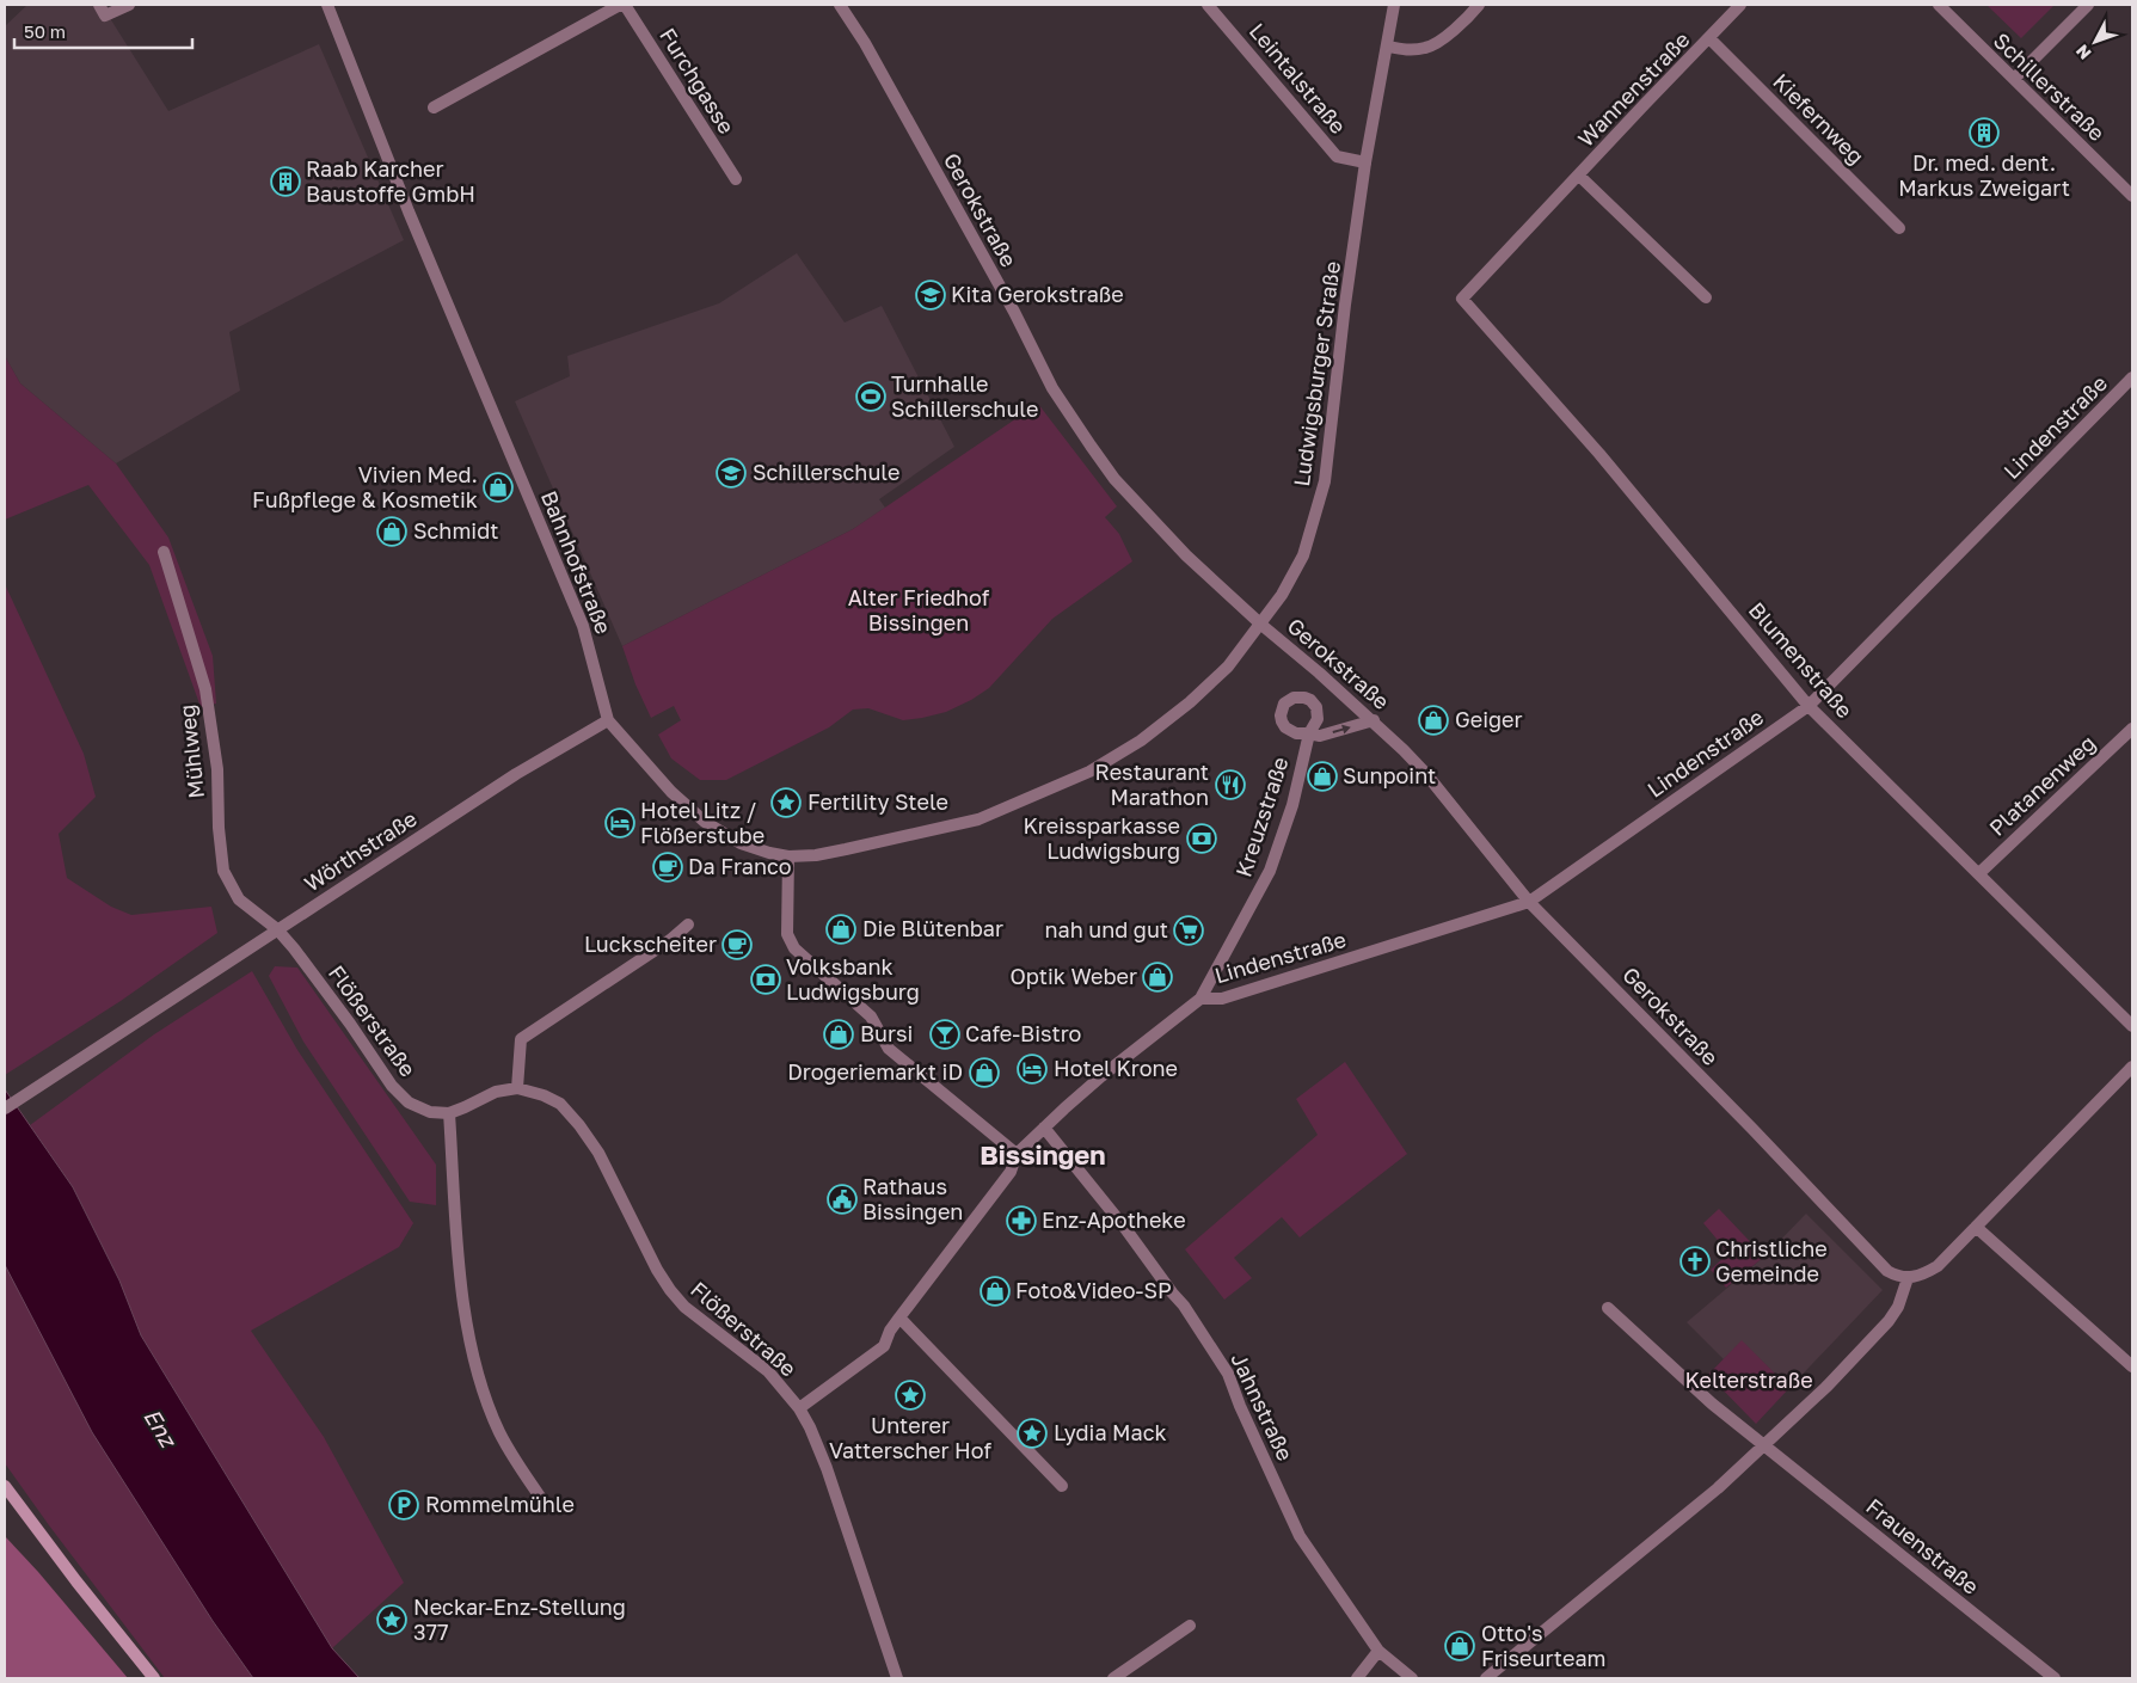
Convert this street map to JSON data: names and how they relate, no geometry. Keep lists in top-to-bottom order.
{
  "streets": {
    "street": [
      "Leintalstraße",
      "Furchgasse",
      "Schillerstraße",
      "Wannenstraße",
      "Kiefernweg",
      "Gerokstraße",
      "Ludwigsburger Straße",
      "Lindenstraße",
      "Bahnhofstraße",
      "Blumenstraße",
      "Mühlweg",
      "Platanenweg",
      "Kreuzstraße",
      "Wörthstraße",
      "Flößerstraße",
      "Jahnstraße",
      "Frauenstraße"
    ]
  },
  "crossings": [
    ["Leintalstraße", "Ludwigsburger Straße"],
    ["Wannenstraße", "Kiefernweg"],
    ["Wannenstraße", "Blumenstraße"],
    ["Gerokstraße", "Ludwigsburger Straße"],
    ["Gerokstraße", "Lindenstraße"],
    ["Gerokstraße", "Kreuzstraße"],
    ["Ludwigsburger Straße", "Bahnhofstraße"],
    ["Lindenstraße", "Blumenstraße"],
    ["Lindenstraße", "Kreuzstraße"],
    ["Bahnhofstraße", "Wörthstraße"],
    ["Blumenstraße", "Platanenweg"],
    ["Mühlweg", "Wörthstraße"],
    ["Mühlweg", "Flößerstraße"],
    ["Kreuzstraße", "Flößerstraße"],
    ["Kreuzstraße", "Jahnstraße"],
    ["Wörthstraße", "Flößerstraße"]
  ],
  "districts": ["Bissingen"],
  "water": ["Enz"],
  "parks": ["Alter Friedhof Bissingen", "Kelterstraße"],
  "places": {
    "building": ["Dr. med. dent. Markus Zweigart", "Raab Karcher Baustoffe GmbH"],
    "school or university": ["Kita Gerokstraße", "Schillerschule"],
    "sports": ["Turnhalle Schillerschule"],
    "shop": [
      "Vivien Med. Fußpflege & Kosmetik",
      "Schmidt",
      "Geiger",
      "Sunpoint",
      "Die Blütenbar",
      "Optik Weber",
      "Bursi",
      "Drogeriemarkt iD",
      "Foto&Video-SP",
      "Otto's Friseurteam"
    ],
    "restaurant": ["Restaurant Marathon"],
    "place": [
      "Fertility Stele",
      "Unterer Vatterscher Hof",
      "Lydia Mack",
      "Neckar-Enz-Stellung 377"
    ],
    "hotel": ["Hotel Litz / Flößerstube", "Hotel Krone"],
    "bank": ["Kreissparkasse Ludwigsburg", "Volksbank Ludwigsburg"],
    "cafe": ["Da Franco", "Luckscheiter"],
    "supermarket": ["nah und gut"],
    "bar": ["Cafe-Bistro"],
    "public building": ["Rathaus Bissingen"],
    "pharmacy": ["Enz-Apotheke"],
    "church": ["Christliche Gemeinde"],
    "parking": ["Rommelmühle"]
  },
  "scale_bar": "50 m",
  "north": "bottom left"
}
